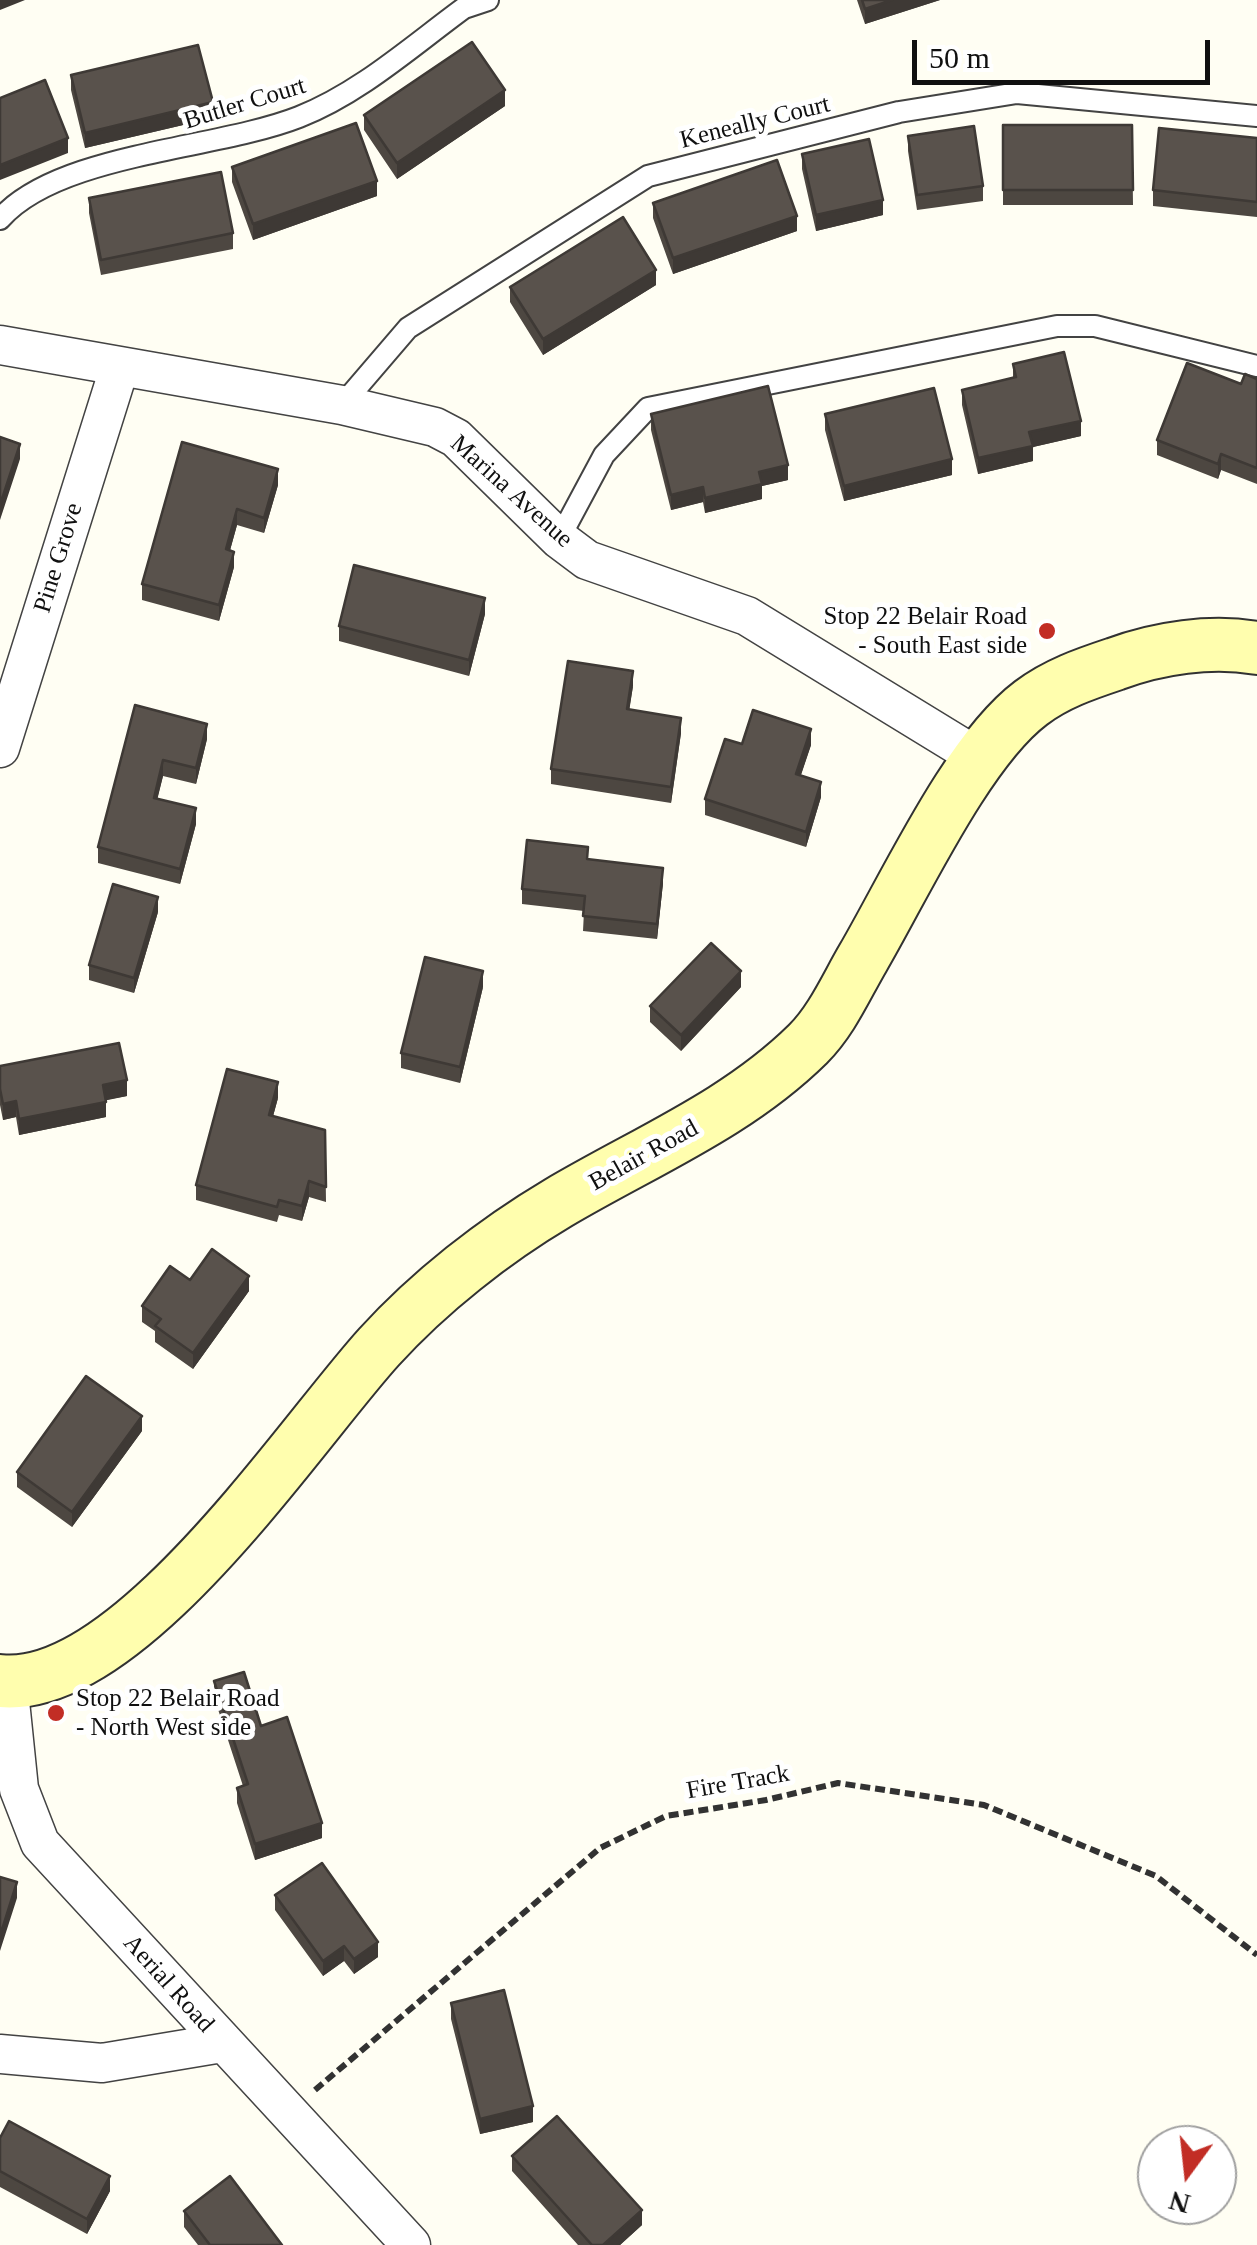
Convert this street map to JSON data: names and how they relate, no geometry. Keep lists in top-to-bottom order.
{
  "streets": {
    "main road": ["Belair Road"],
    "street": ["Marina Avenue", "Pine Grove", "Aerial Road"],
    "lane": ["Butler Court", "Keneally Court"],
    "path": ["Fire Track"]
  },
  "crossings": [
    ["Keneally Court", "Marina Avenue"],
    ["Marina Avenue", "Pine Grove"],
    ["Marina Avenue", "Belair Road"],
    ["Belair Road", "Aerial Road"],
    ["Fire Track", "Aerial Road"]
  ],
  "places": ["Stop 22 Belair Road - South East side", "Stop 22 Belair Road - North West side"],
  "scale_bar": "50 m",
  "north": "bottom"
}
